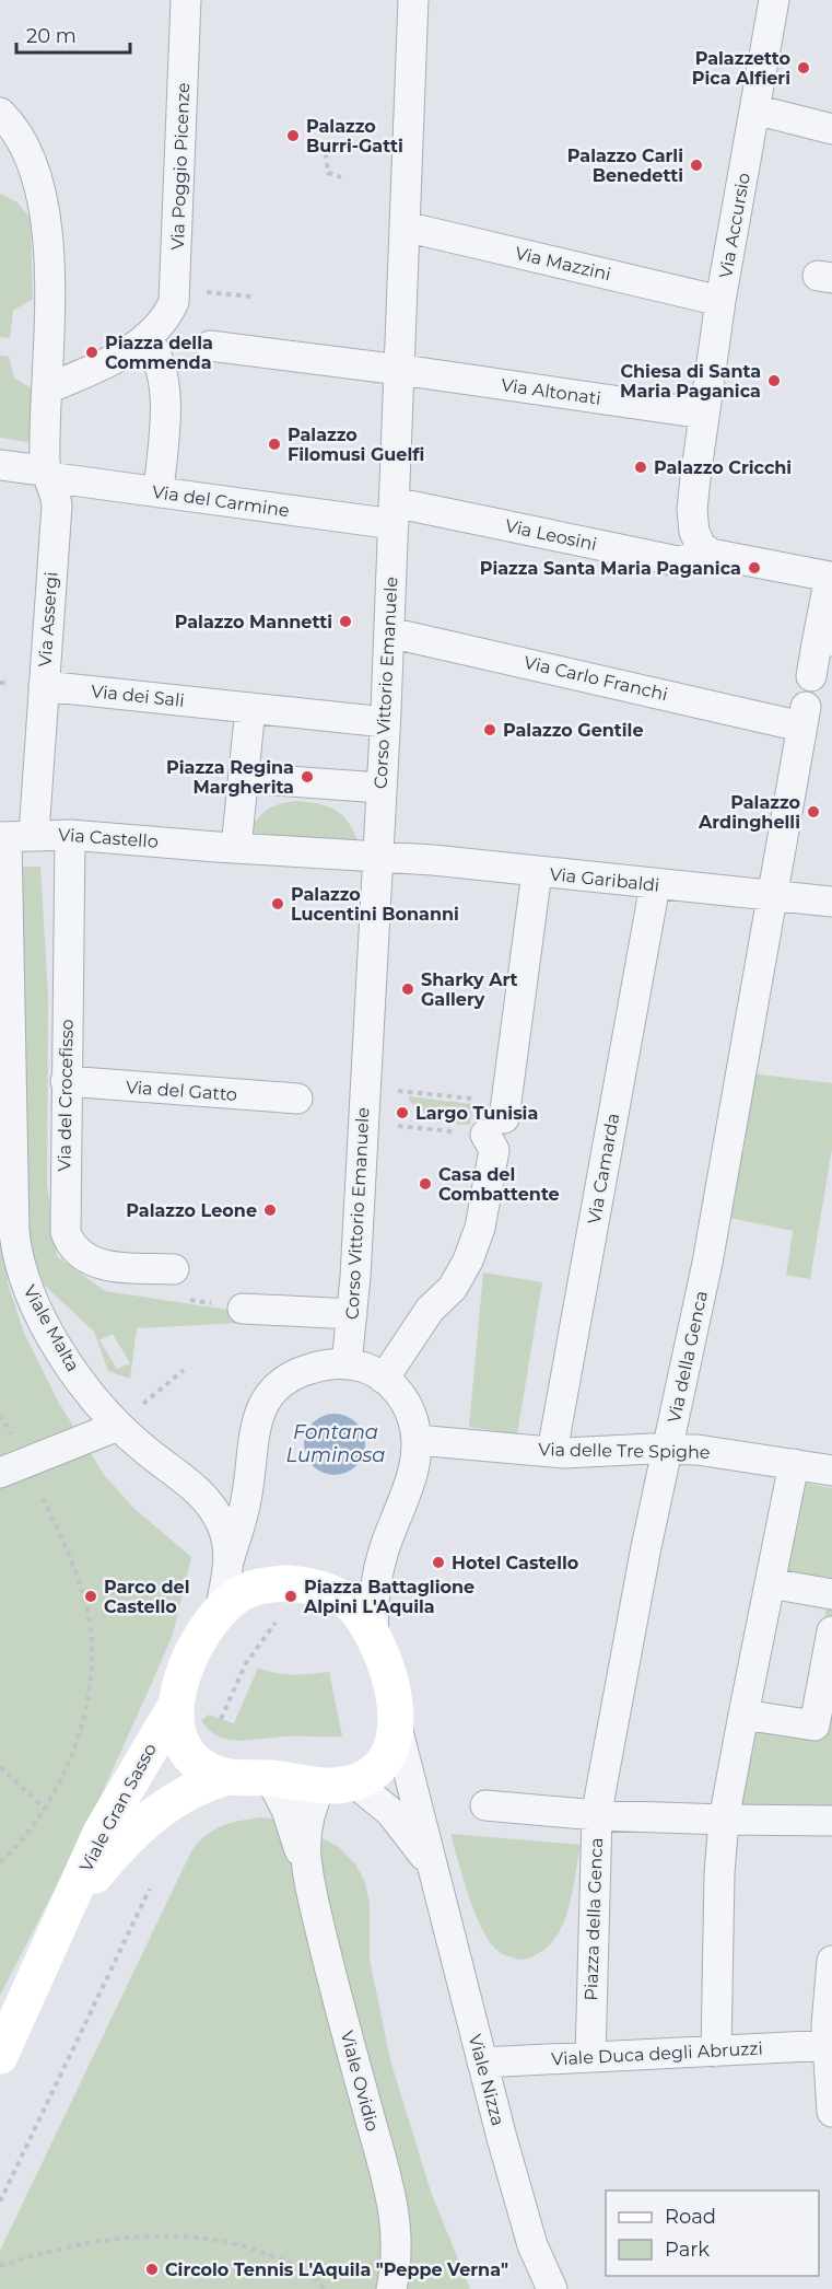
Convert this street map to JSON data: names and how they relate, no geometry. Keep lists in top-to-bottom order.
{
  "streets": {
    "street": [
      "Via Poggio Picenze",
      "Via Accursio",
      "Via Mazzini",
      "Via Altonati",
      "Via del Carmine",
      "Via Leosini",
      "Via Assergi",
      "Via Carlo Franchi",
      "Corso Vittorio Emanuele",
      "Via dei Sali",
      "Via Castello",
      "Via Garibaldi",
      "Via del Gatto",
      "Via del Crocefisso",
      "Via Camarda",
      "Viale Malta",
      "Via della Genca",
      "Via delle Tre Spighe",
      "Viale Gran Sasso",
      "Piazza della Genca",
      "Viale Duca degli Abruzzi",
      "Viale Nizza",
      "Viale Ovidio"
    ]
  },
  "crossings": [
    ["Via Accursio", "Via Mazzini"],
    ["Via Accursio", "Via Altonati"],
    ["Via Accursio", "Via Leosini"],
    ["Via Mazzini", "Corso Vittorio Emanuele"],
    ["Via Altonati", "Corso Vittorio Emanuele"],
    ["Via del Carmine", "Via Leosini"],
    ["Via del Carmine", "Via Assergi"],
    ["Via del Carmine", "Corso Vittorio Emanuele"],
    ["Via Leosini", "Corso Vittorio Emanuele"],
    ["Via Assergi", "Via dei Sali"],
    ["Via Assergi", "Via Castello"],
    ["Via Assergi", "Viale Malta"],
    ["Via Carlo Franchi", "Corso Vittorio Emanuele"],
    ["Via Carlo Franchi", "Via della Genca"],
    ["Corso Vittorio Emanuele", "Via Garibaldi"],
    ["Via Castello", "Via del Crocefisso"],
    ["Via Castello", "Viale Malta"],
    ["Via Garibaldi", "Via Camarda"],
    ["Via Garibaldi", "Via della Genca"],
    ["Via del Gatto", "Via del Crocefisso"],
    ["Via Camarda", "Via delle Tre Spighe"],
    ["Via della Genca", "Via delle Tre Spighe"],
    ["Via della Genca", "Piazza della Genca"],
    ["Viale Gran Sasso", "Viale Nizza"],
    ["Viale Gran Sasso", "Viale Ovidio"],
    ["Piazza della Genca", "Viale Duca degli Abruzzi"],
    ["Viale Duca degli Abruzzi", "Viale Nizza"],
    ["Viale Nizza", "Viale Ovidio"]
  ],
  "water": ["Fontana Luminosa"],
  "places": [
    "Palazzetto Pica Alfieri",
    "Palazzo Burri-Gatti",
    "Palazzo Carli Benedetti",
    "Piazza della Commenda",
    "Chiesa di Santa Maria Paganica",
    "Palazzo Filomusi Guelfi",
    "Palazzo Cricchi",
    "Piazza Santa Maria Paganica",
    "Palazzo Mannetti",
    "Palazzo Gentile",
    "Piazza Regina Margherita",
    "Palazzo Ardinghelli",
    "Palazzo Lucentini Bonanni",
    "Sharky Art Gallery",
    "Largo Tunisia",
    "Casa del Combattente",
    "Palazzo Leone",
    "Hotel Castello",
    "Parco del Castello",
    "Piazza Battaglione Alpini L'Aquila",
    "Circolo Tennis L'Aquila \"Peppe Verna\""
  ],
  "legend": ["Road", "Park"],
  "scale_bar": "20 m"
}
